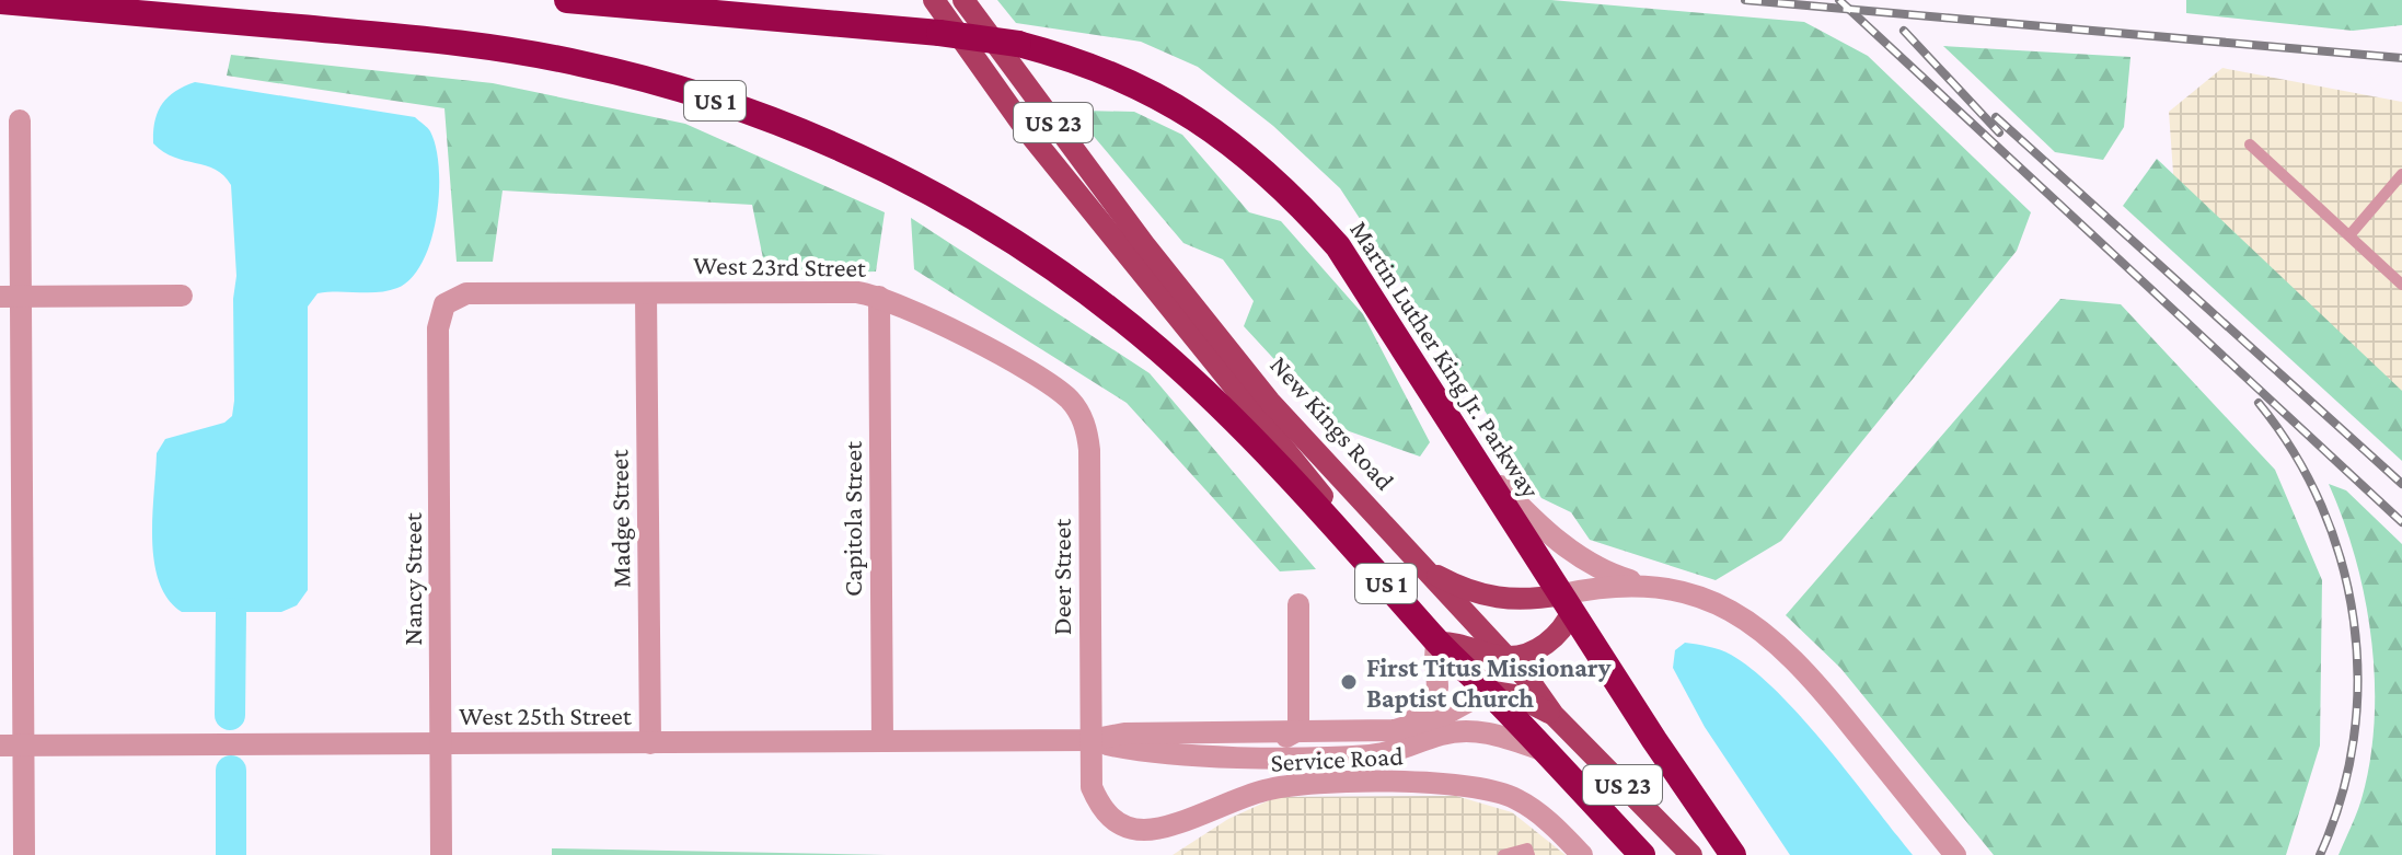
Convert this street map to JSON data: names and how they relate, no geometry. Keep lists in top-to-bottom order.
{
  "streets": {
    "highway": ["US 1", "Martin Luther King Jr. Parkway", "New Kings Road"],
    "main road": ["US 23"],
    "street": [
      "West 23rd Street",
      "Madge Street",
      "Capitola Street",
      "Deer Street",
      "Nancy Street",
      "West 25th Street",
      "Service Road"
    ]
  },
  "crossings": [
    ["US 1", "New Kings Road"],
    ["West 23rd Street", "Madge Street"],
    ["West 23rd Street", "Capitola Street"],
    ["West 23rd Street", "Deer Street"],
    ["West 23rd Street", "Nancy Street"],
    ["New Kings Road", "West 25th Street"],
    ["Madge Street", "West 25th Street"],
    ["Capitola Street", "West 25th Street"],
    ["Deer Street", "West 25th Street"],
    ["Deer Street", "Service Road"],
    ["Nancy Street", "West 25th Street"],
    ["West 25th Street", "Service Road"]
  ],
  "places": ["First Titus Missionary Baptist Church"]
}
